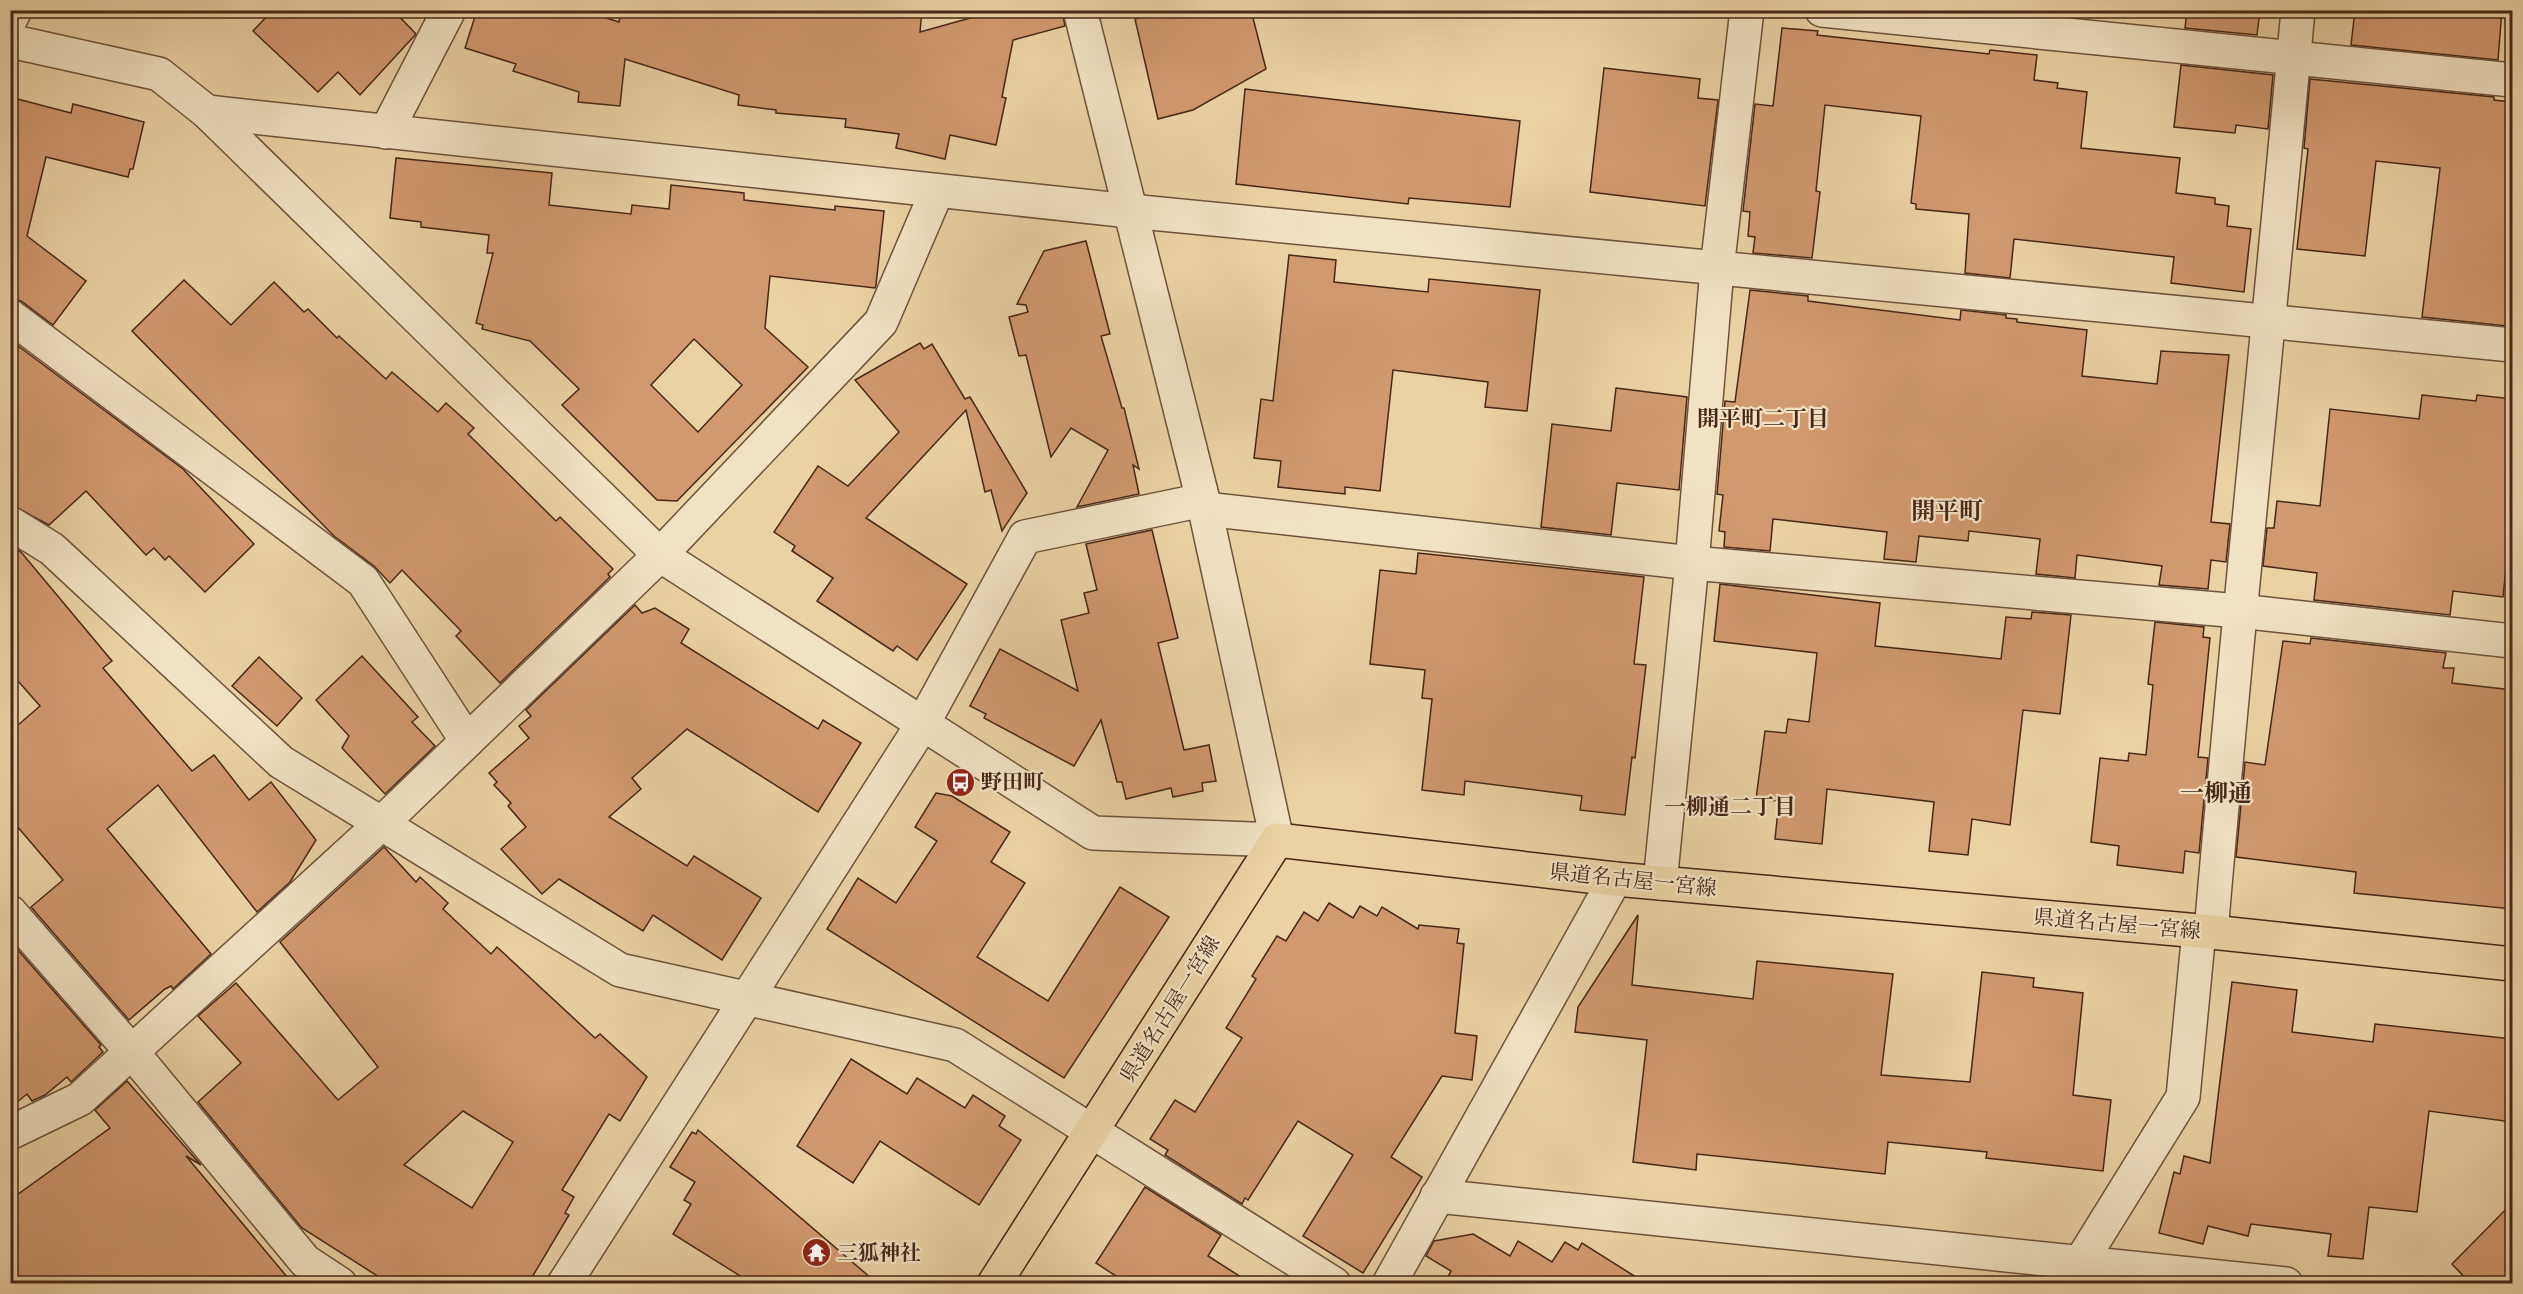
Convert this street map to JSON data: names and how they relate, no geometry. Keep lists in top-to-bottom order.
{
  "streets": {
    "main road": ["県道名古屋一宮線"]
  },
  "districts": [
    "開平町二丁目",
    "開平町",
    "一柳通",
    "一柳通二丁目"
  ],
  "places": {
    "bus stop": ["野田町"],
    "temple": ["三狐神社"]
  }
}
